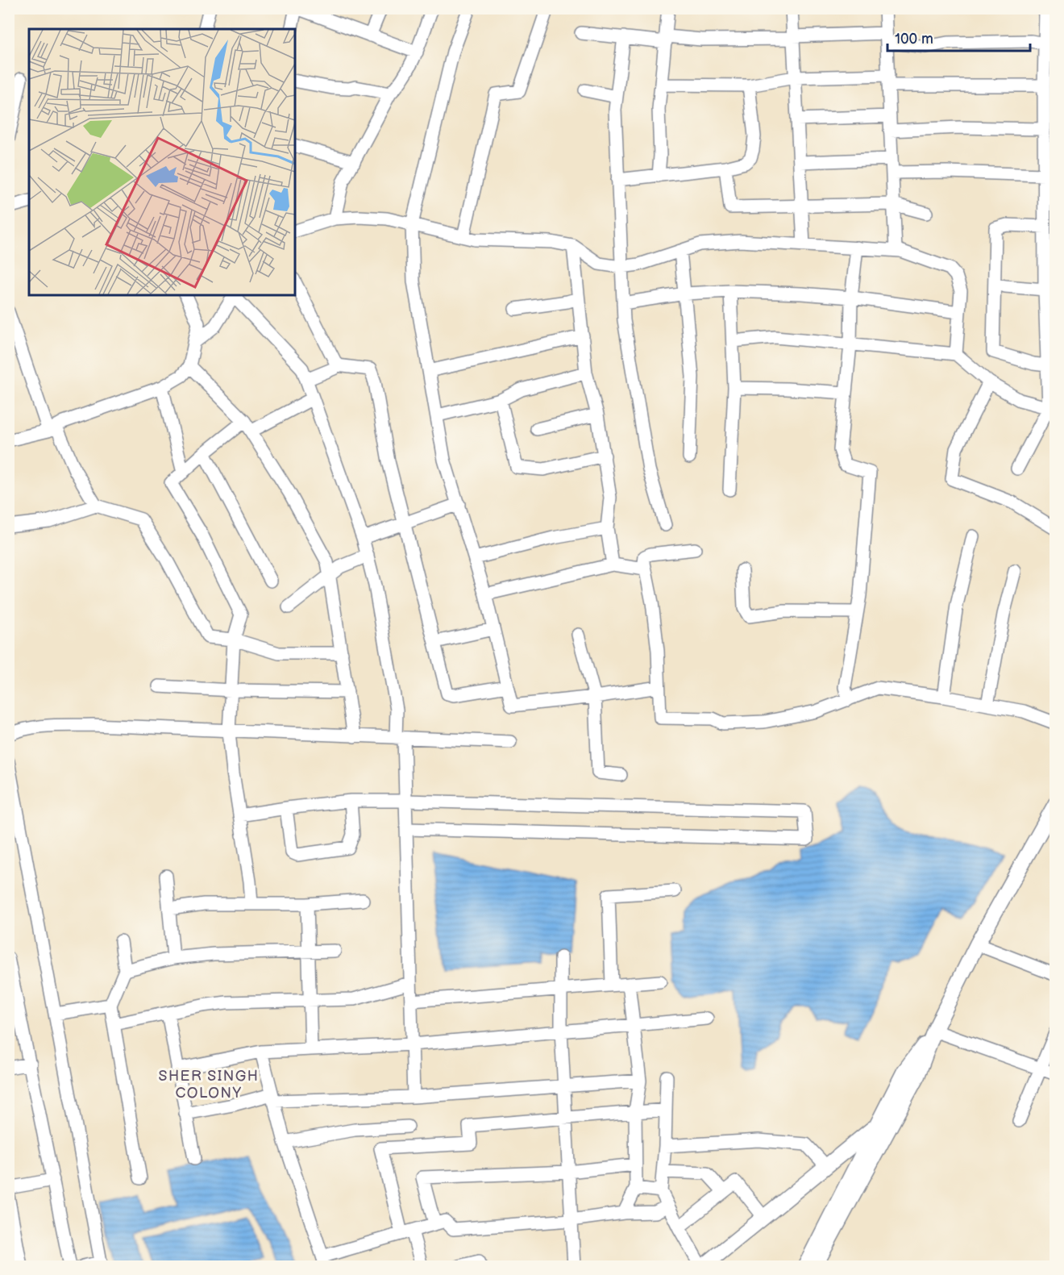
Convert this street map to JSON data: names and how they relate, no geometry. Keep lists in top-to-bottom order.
{
  "districts": ["SHER SINGH COLONY"],
  "scale_bar": "100 m"
}
